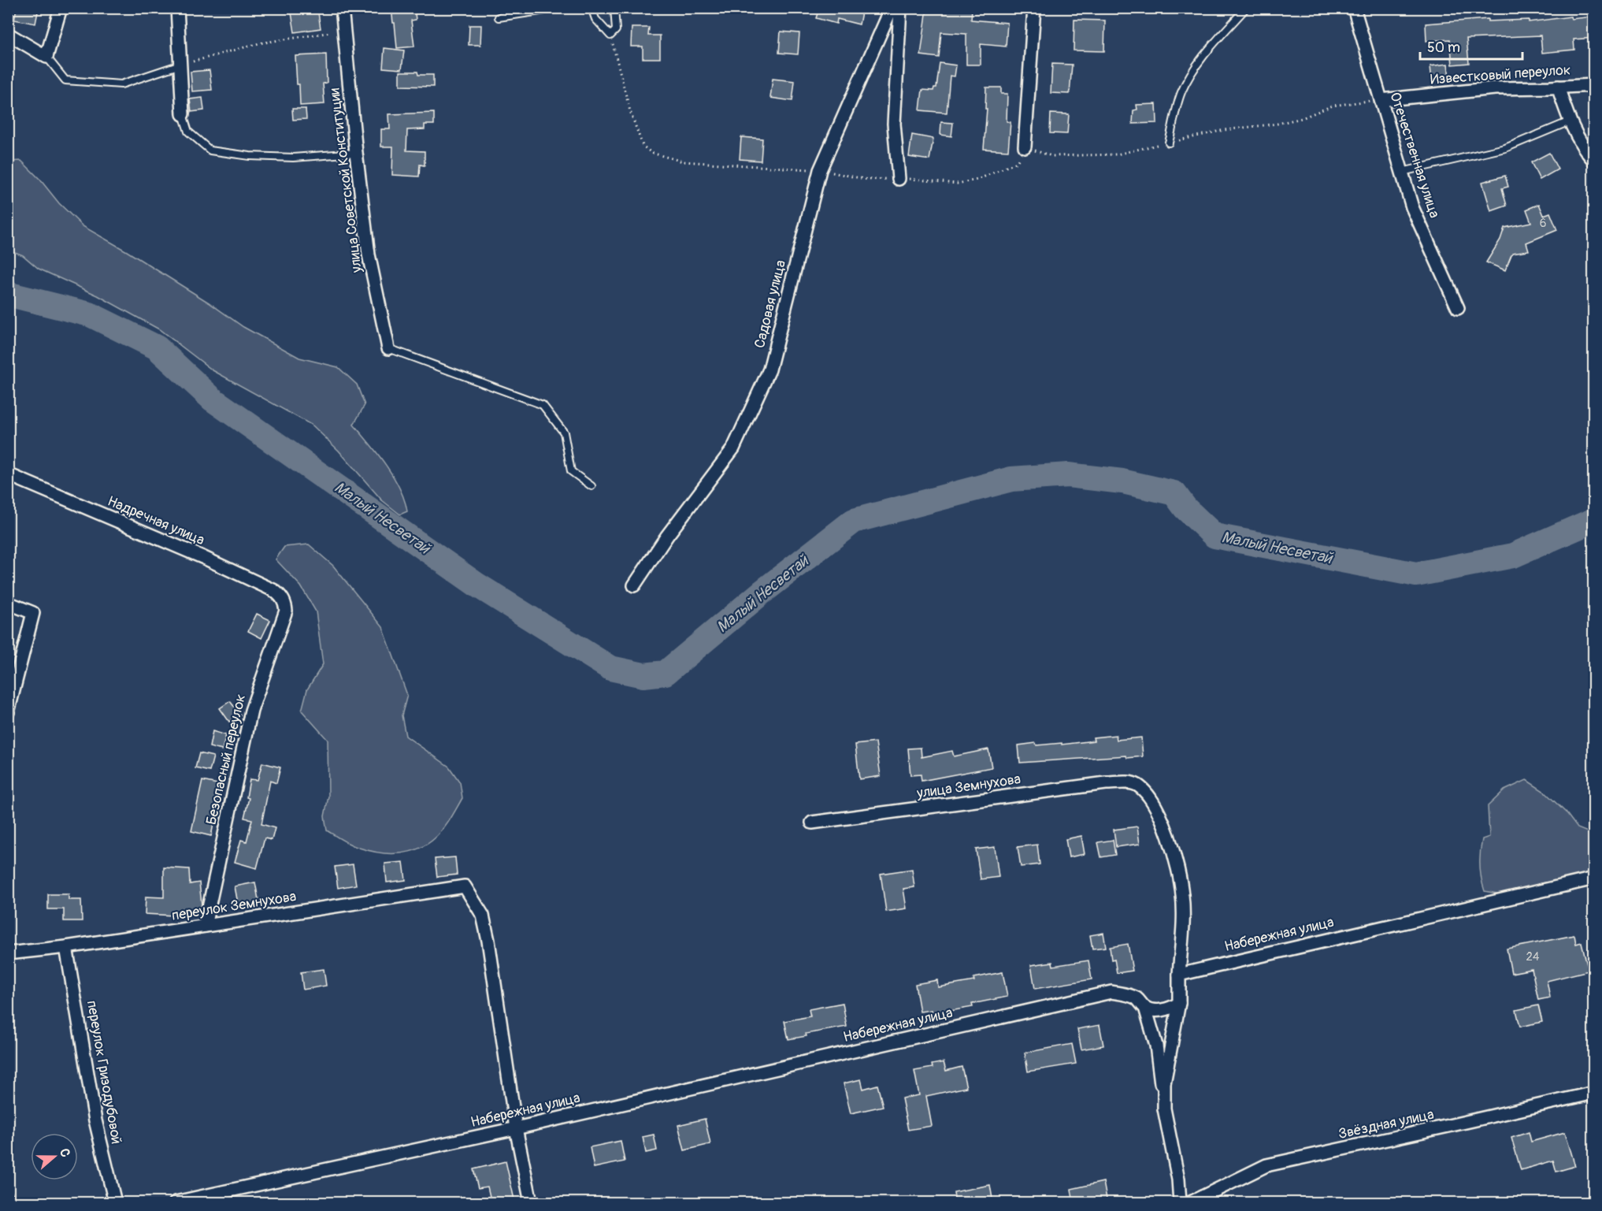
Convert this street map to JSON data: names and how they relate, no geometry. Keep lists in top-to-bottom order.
{
  "streets": {
    "street": [
      "Известковый переулок",
      "Отечественная улица",
      "улица Советской Конституции",
      "Садовая улица",
      "Надречная улица",
      "Безопасный переулок",
      "улица Земнухова",
      "переулок Земнухова",
      "Набережная улица",
      "переулок Гризодубовой",
      "Звёздная улица"
    ]
  },
  "crossings": [
    ["Известковый переулок", "Отечественная улица"],
    ["Надречная улица", "Безопасный переулок"],
    ["Безопасный переулок", "переулок Земнухова"],
    ["улица Земнухова", "Набережная улица"],
    ["переулок Земнухова", "Набережная улица"],
    ["переулок Земнухова", "переулок Гризодубовой"]
  ],
  "water": ["Малый Несветай"],
  "house_numbers": ["6", "24"],
  "scale_bar": "50 m",
  "north": "right"
}
